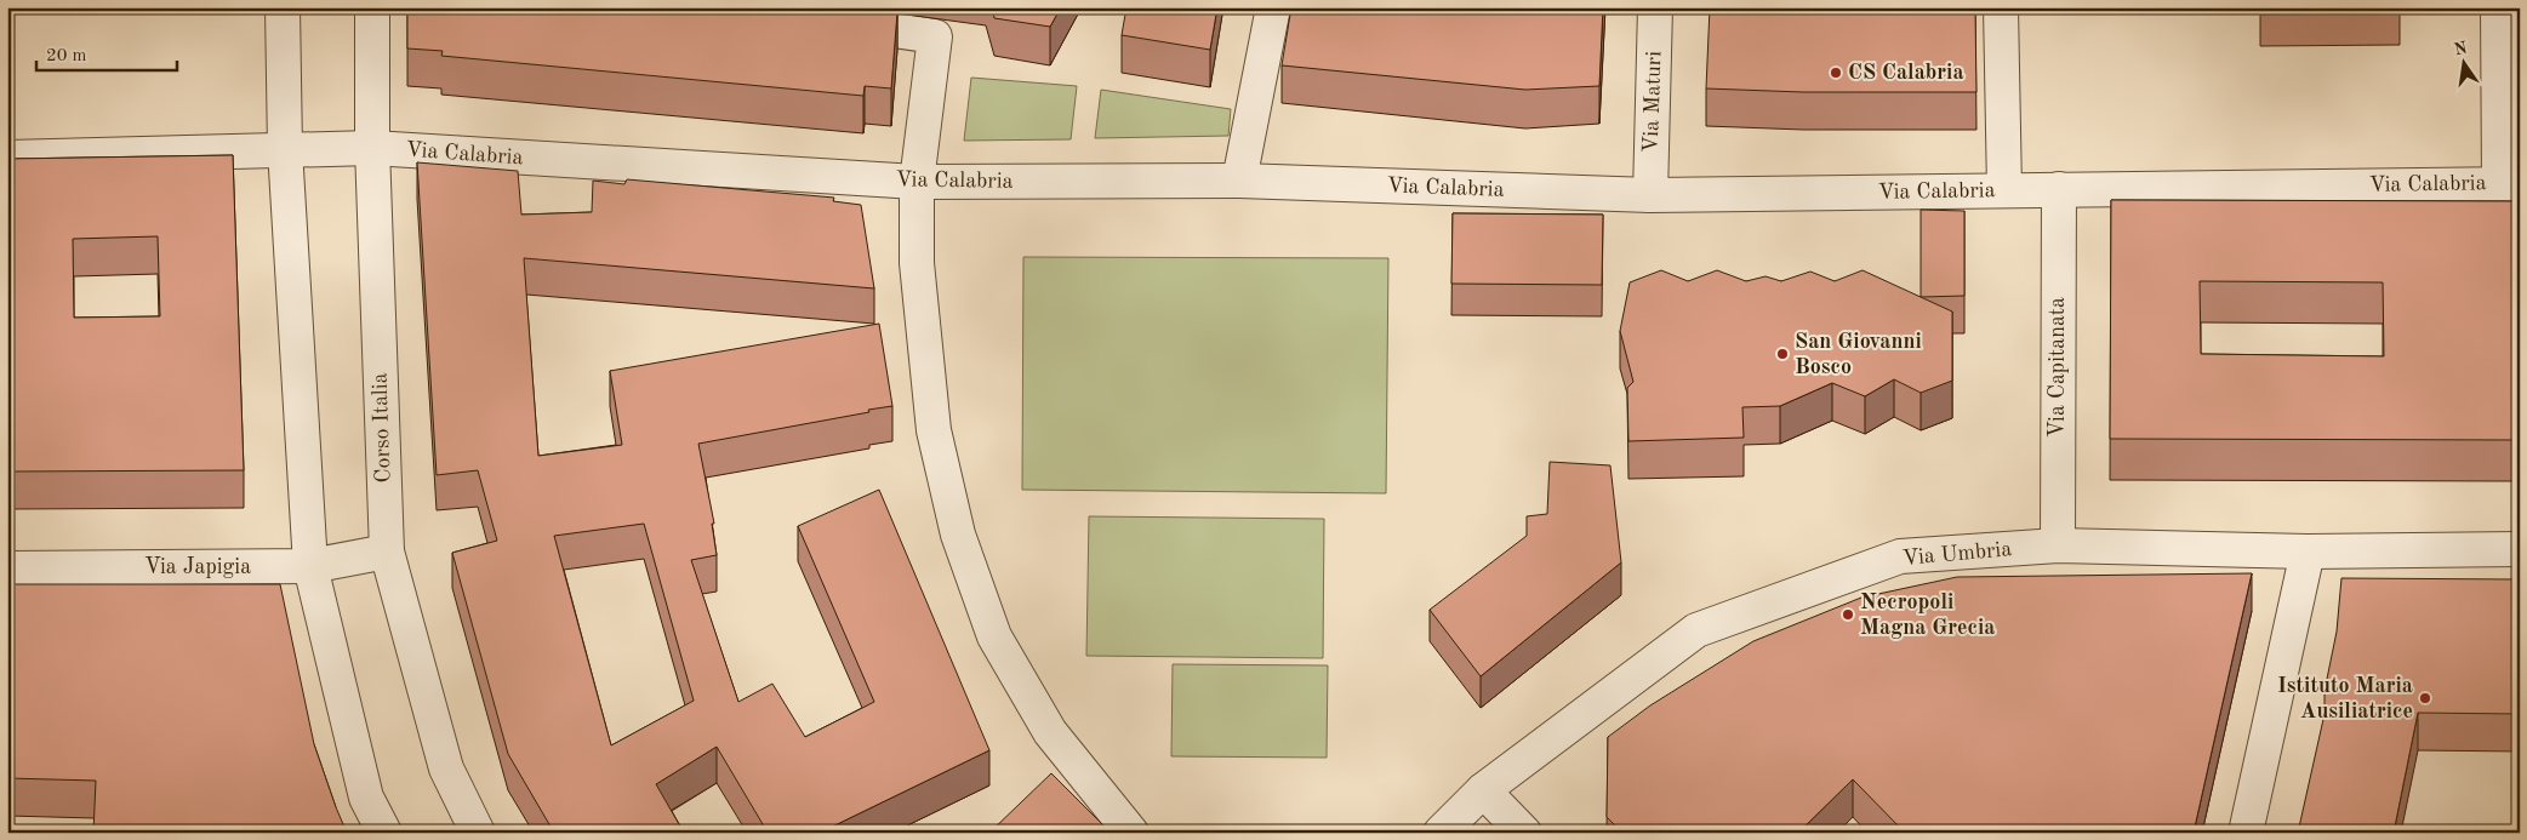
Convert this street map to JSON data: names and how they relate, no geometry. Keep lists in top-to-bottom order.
{
  "streets": {
    "street": [
      "Via Maturi",
      "Via Calabria",
      "Via Capitanata",
      "Corso Italia",
      "Via Umbria",
      "Via Japigia"
    ]
  },
  "crossings": [
    ["Via Maturi", "Via Calabria"],
    ["Via Calabria", "Via Capitanata"],
    ["Via Calabria", "Corso Italia"],
    ["Via Capitanata", "Via Umbria"],
    ["Corso Italia", "Via Japigia"]
  ],
  "places": [
    "CS Calabria",
    "San Giovanni Bosco",
    "Necropoli Magna Grecia",
    "Istituto Maria Ausiliatrice"
  ],
  "scale_bar": "20 m",
  "north": "top"
}
